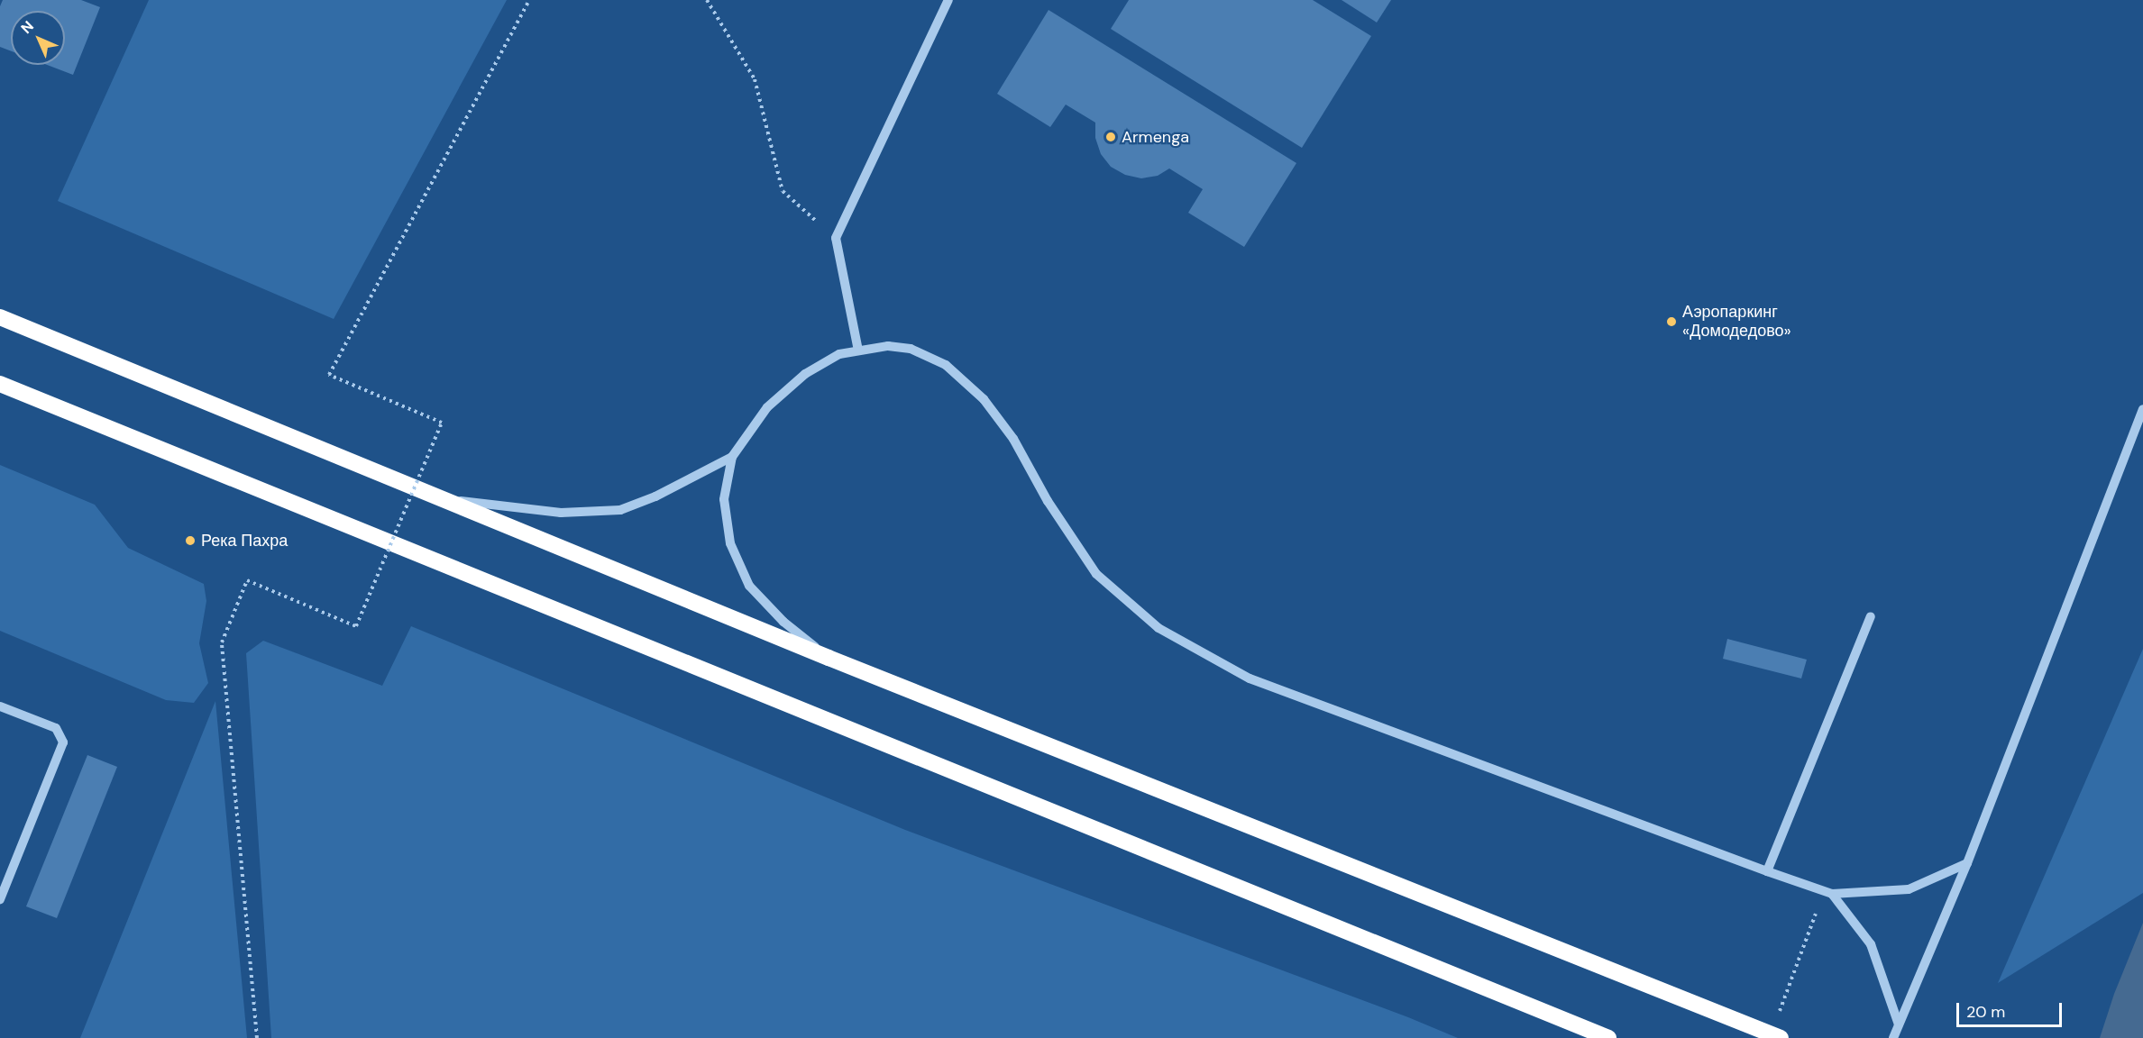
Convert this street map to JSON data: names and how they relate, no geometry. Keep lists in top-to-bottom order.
{
  "places": ["Armenga", "Аэропаркинг «Домодедово»", "Река Пахра"],
  "scale_bar": "20 m",
  "north": "top left"
}
